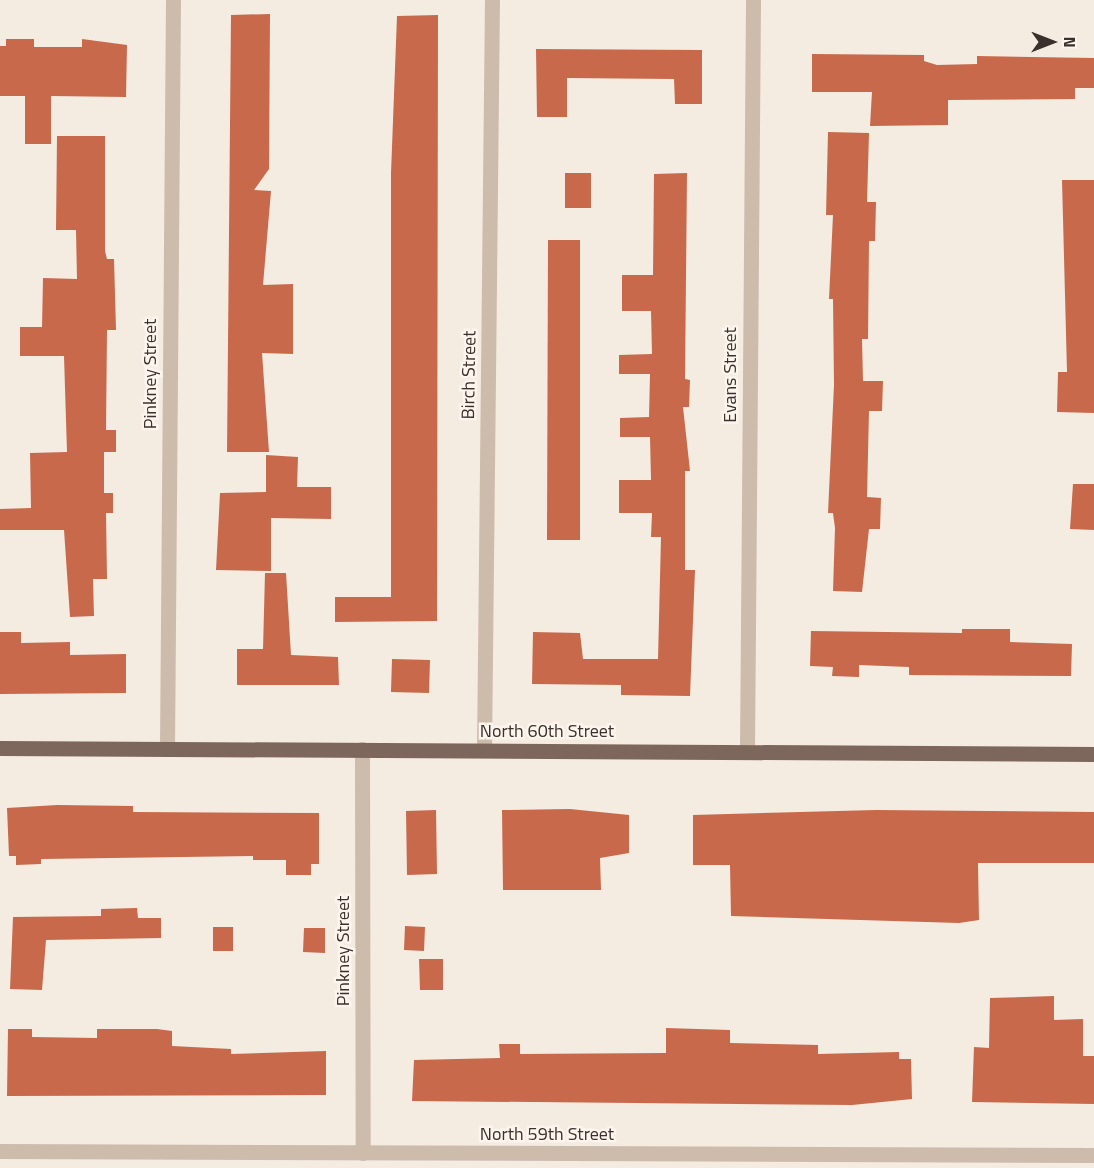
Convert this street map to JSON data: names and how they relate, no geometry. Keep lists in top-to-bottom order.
{
  "streets": {
    "main road": ["North 60th Street"],
    "street": [
      "Pinkney Street",
      "Birch Street",
      "Evans Street",
      "North 59th Street"
    ]
  },
  "crossings": [
    ["Pinkney Street", "North 60th Street"],
    ["Pinkney Street", "North 59th Street"],
    ["Birch Street", "North 60th Street"],
    ["Evans Street", "North 60th Street"]
  ],
  "north": "right"
}
